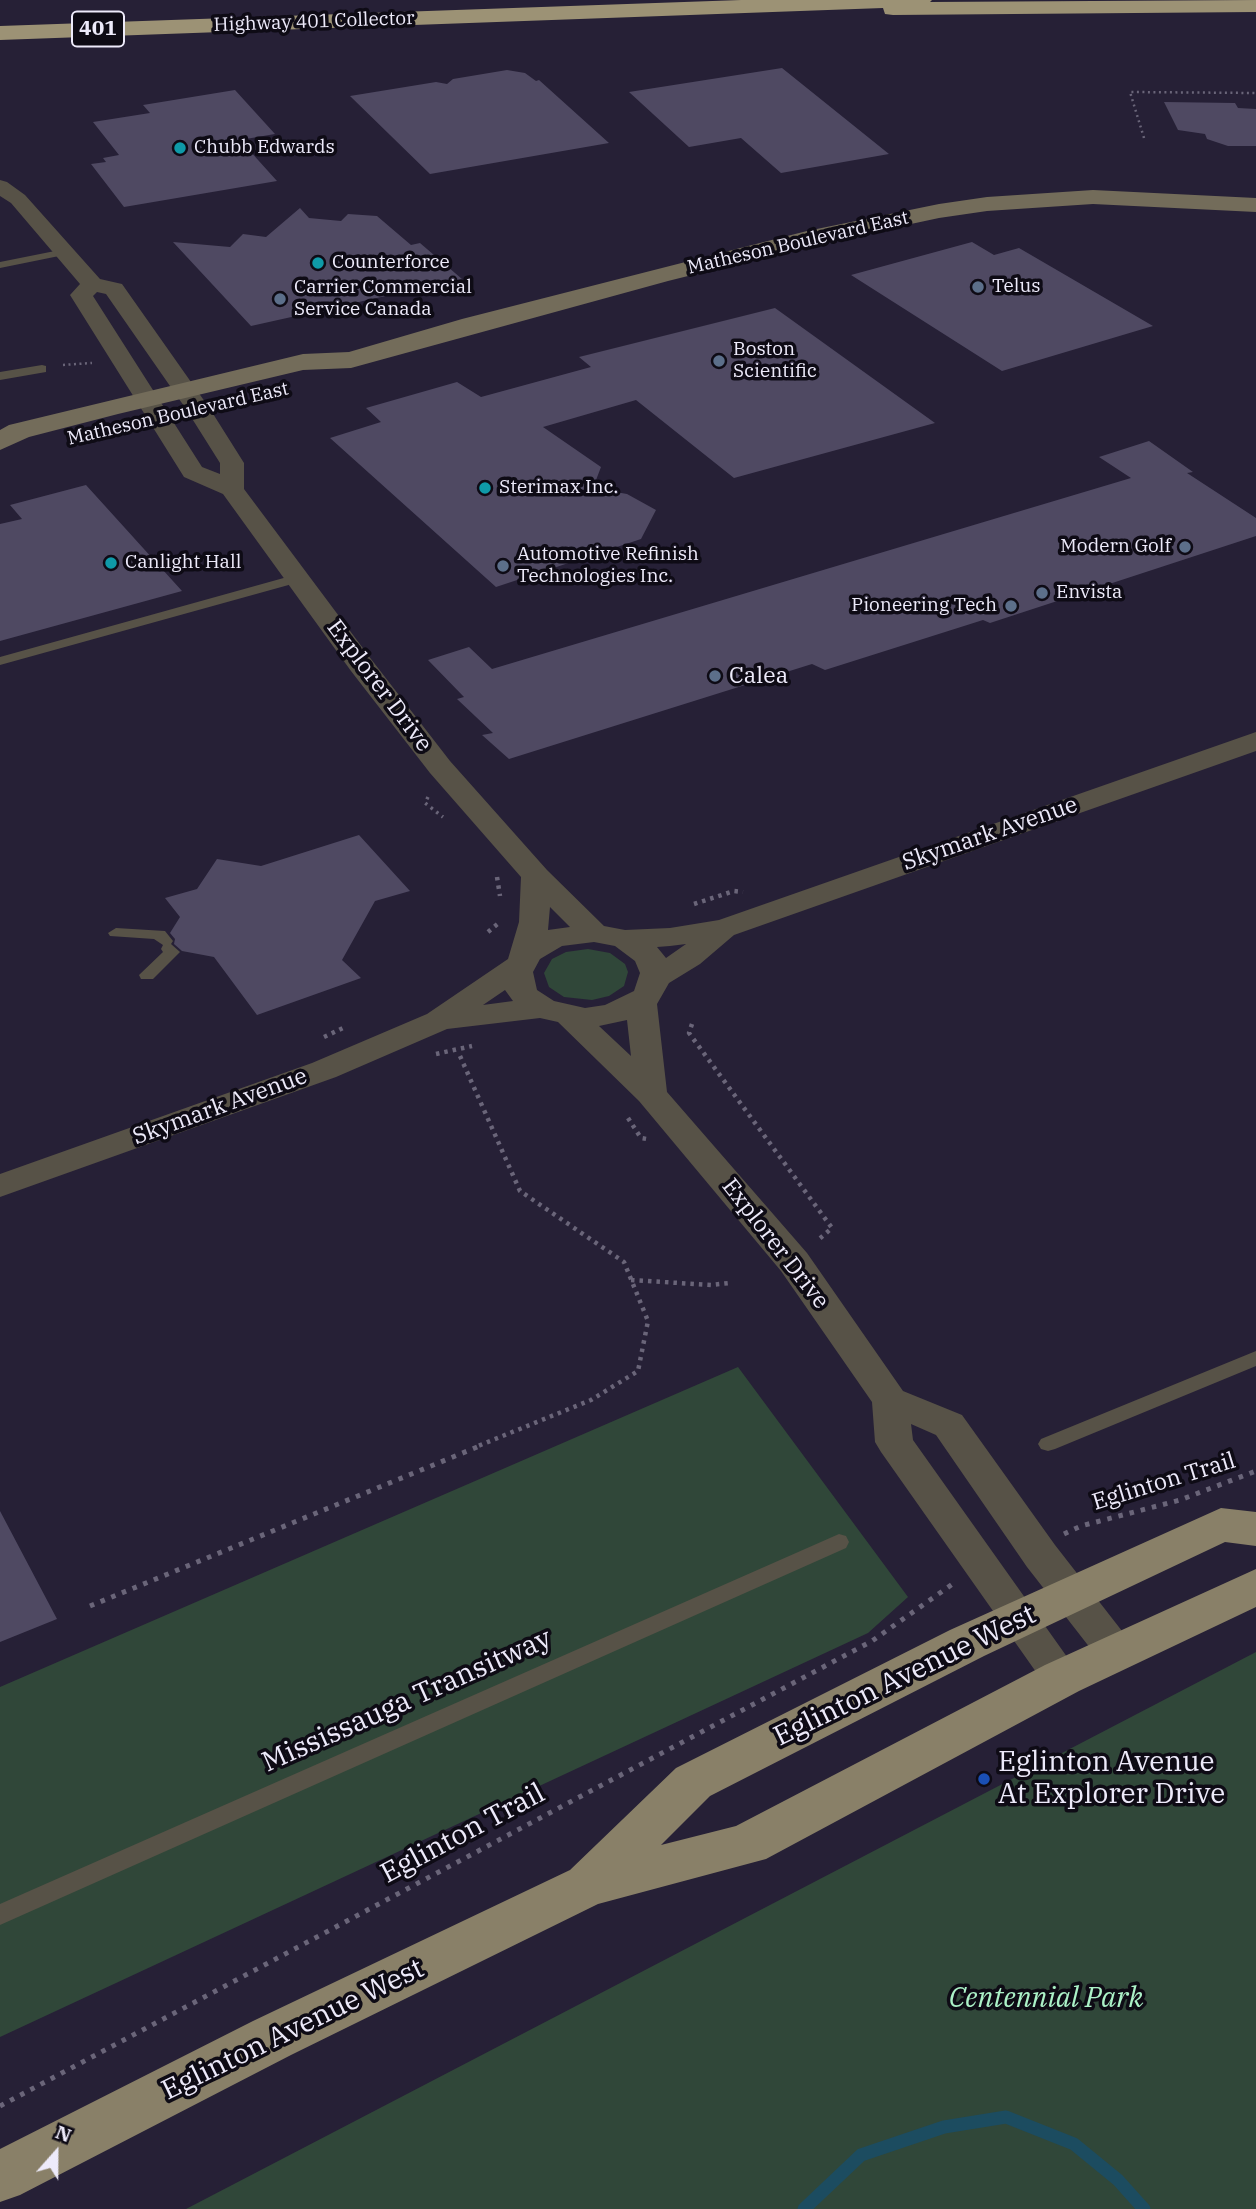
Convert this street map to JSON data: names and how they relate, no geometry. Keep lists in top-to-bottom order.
{
  "streets": {
    "highway": ["Highway 401 Collector", "401"],
    "main road": ["Eglinton Avenue West"],
    "street": ["Matheson Boulevard East", "Explorer Drive", "Skymark Avenue"],
    "lane": ["Mississauga Transitway"],
    "path": ["Eglinton Trail"]
  },
  "crossings": [
    ["Matheson Boulevard East", "Explorer Drive"],
    ["Explorer Drive", "Skymark Avenue"],
    ["Explorer Drive", "Eglinton Avenue West"]
  ],
  "parks": ["Centennial Park"],
  "places": [
    "Chubb Edwards",
    "Counterforce",
    "Telus",
    "Carrier Commercial Service Canada",
    "Boston Scientific",
    "Sterimax Inc.",
    "Modern Golf",
    "Canlight Hall",
    "Automotive Refinish Technologies Inc.",
    "Envista",
    "Pioneering Tech",
    "Calea",
    "Eglinton Avenue At Explorer Drive"
  ],
  "north": "top"
}
